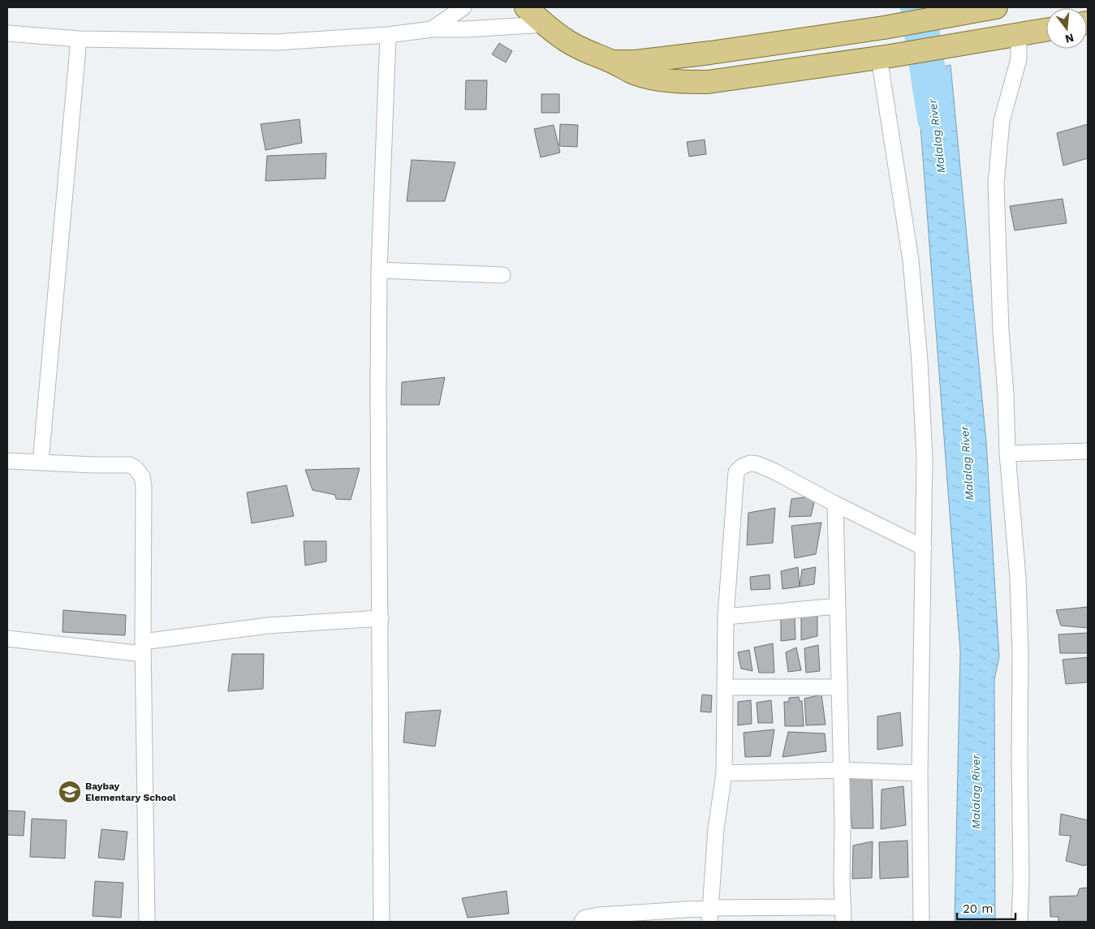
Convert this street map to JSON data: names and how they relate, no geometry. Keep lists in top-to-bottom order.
{
  "water": ["Malalag River"],
  "places": {
    "school or university": ["Baybay Elementary School"]
  },
  "scale_bar": "20 m",
  "north": "bottom"
}
